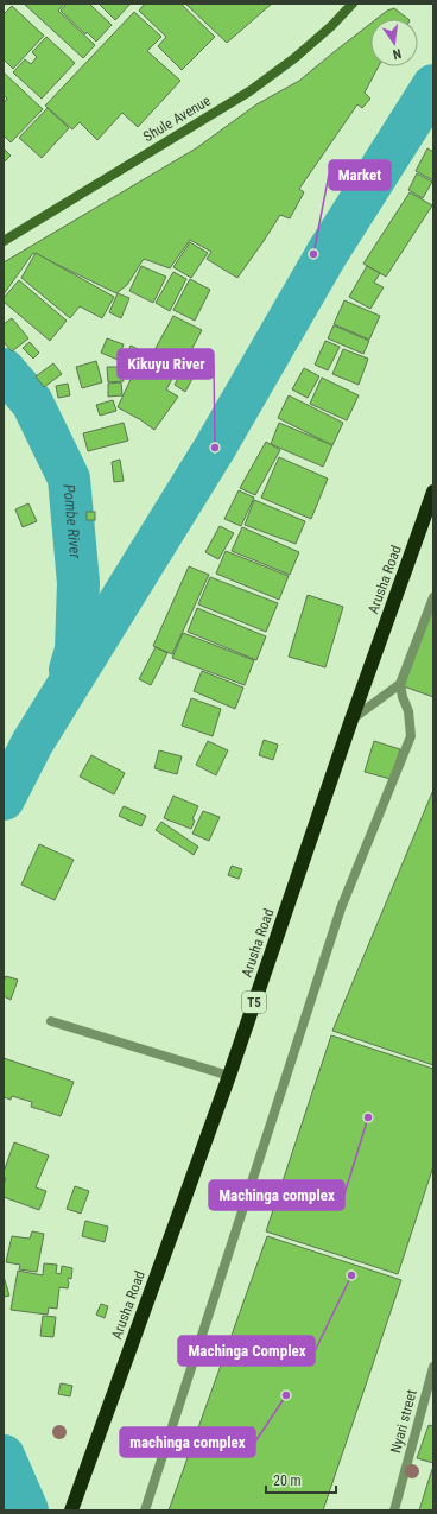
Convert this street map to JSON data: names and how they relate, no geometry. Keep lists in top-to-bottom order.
{
  "streets": {
    "highway": ["Arusha Road", "T5"],
    "main road": ["Shule Avenue"],
    "street": ["Nyari street"]
  },
  "water": ["Pombe River"],
  "places": [
    "Market",
    "Kikuyu River",
    "Machinga complex",
    "Machinga Complex",
    "machinga complex"
  ],
  "scale_bar": "20 m",
  "north": "bottom"
}
